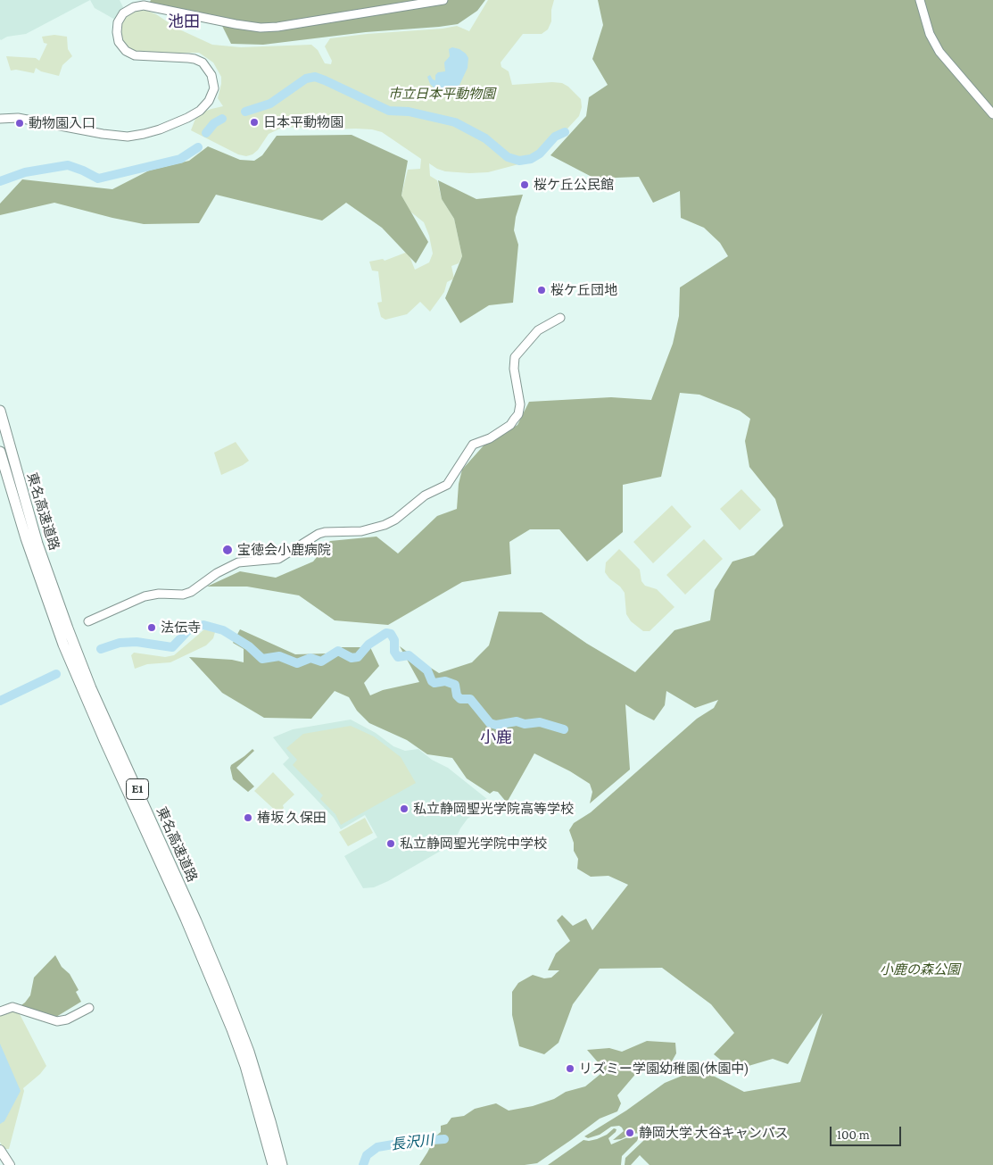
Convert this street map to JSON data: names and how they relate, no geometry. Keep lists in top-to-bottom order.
{
  "streets": {
    "highway": ["東名高速道路", "E1"]
  },
  "districts": ["池田", "小鹿"],
  "water": ["長沢川"],
  "parks": ["市立日本平動物園", "小鹿の森公園"],
  "places": [
    "日本平動物園",
    "動物園入口",
    "桜ケ丘公民館",
    "桜ケ丘団地",
    "宝徳会小鹿病院",
    "法伝寺",
    "私立静岡聖光学院高等学校",
    "椿坂 久保田",
    "私立静岡聖光学院中学校",
    "リズミー学園幼稚園(休園中)",
    "静岡大学 大谷キャンパス"
  ],
  "scale_bar": "100 m"
}
